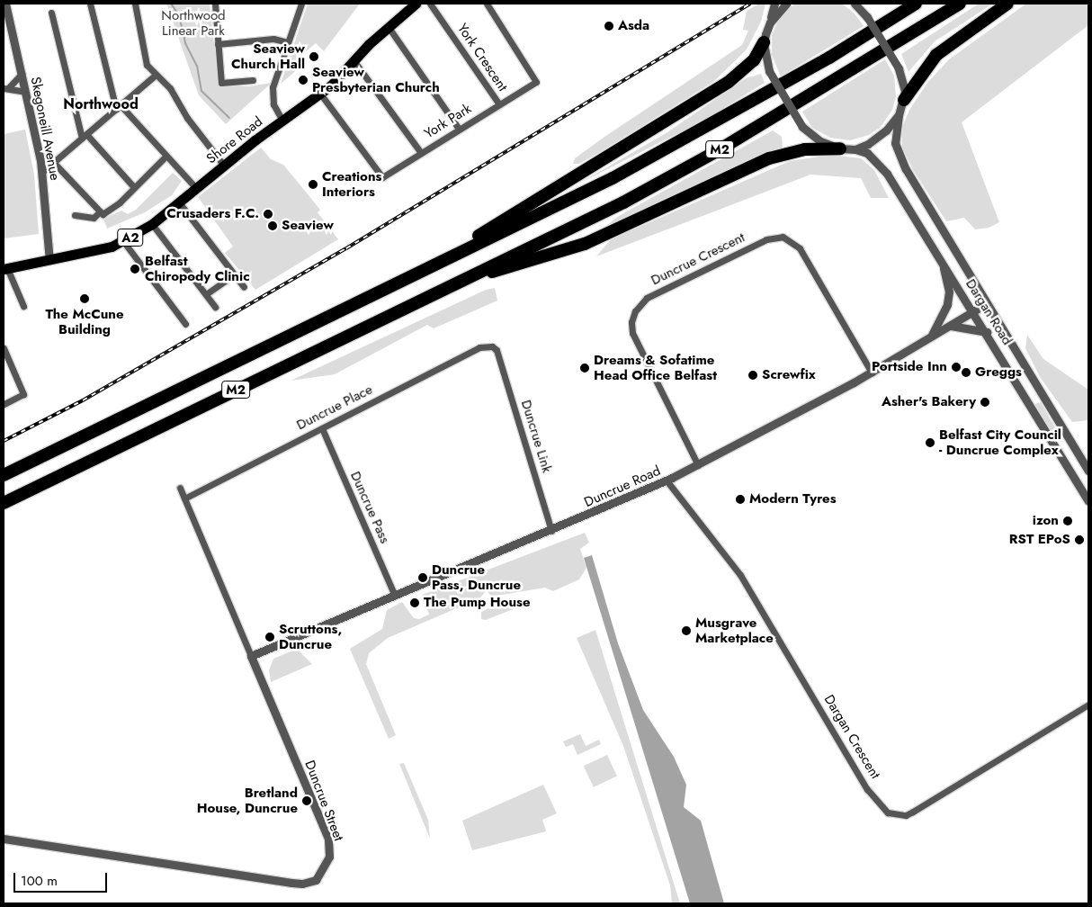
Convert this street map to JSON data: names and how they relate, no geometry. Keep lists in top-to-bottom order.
{
  "streets": {
    "highway": ["M2"],
    "main road": ["Shore Road", "A2"],
    "street": [
      "York Crescent",
      "York Park",
      "Skegoneill Avenue",
      "Duncrue Crescent",
      "Dargan Road",
      "Duncrue Place",
      "Duncrue Link",
      "Duncrue Road",
      "Duncrue Pass",
      "Dargan Crescent",
      "Duncrue Street"
    ]
  },
  "crossings": [
    ["York Crescent", "York Park"],
    ["York Park", "Shore Road"],
    ["Skegoneill Avenue", "Shore Road"],
    ["Skegoneill Avenue", "A2"],
    ["Shore Road", "A2"],
    ["Duncrue Crescent", "Duncrue Road"],
    ["Dargan Road", "Duncrue Road"],
    ["Duncrue Place", "Duncrue Link"],
    ["Duncrue Place", "Duncrue Pass"],
    ["Duncrue Place", "Duncrue Street"],
    ["Duncrue Link", "Duncrue Road"],
    ["Duncrue Road", "Duncrue Pass"],
    ["Duncrue Road", "Dargan Crescent"],
    ["Duncrue Road", "Duncrue Street"]
  ],
  "districts": ["Northwood"],
  "parks": ["Northwood Linear Park"],
  "places": [
    "Asda",
    "Seaview Church Hall",
    "Seaview Presbyterian Church",
    "Creations Interiors",
    "Crusaders F.C.",
    "Seaview",
    "Belfast Chiropody Clinic",
    "The McCune Building",
    "Portside Inn",
    "Dreams & Sofatime Head Office Belfast",
    "Greggs",
    "Screwfix",
    "Asher's Bakery",
    "Belfast City Council - Duncrue Complex",
    "Modern Tyres",
    "izon",
    "RST EPoS",
    "Duncrue Pass, Duncrue",
    "The Pump House",
    "Musgrave Marketplace",
    "Scruttons, Duncrue",
    "Bretland House, Duncrue"
  ],
  "scale_bar": "100 m"
}
